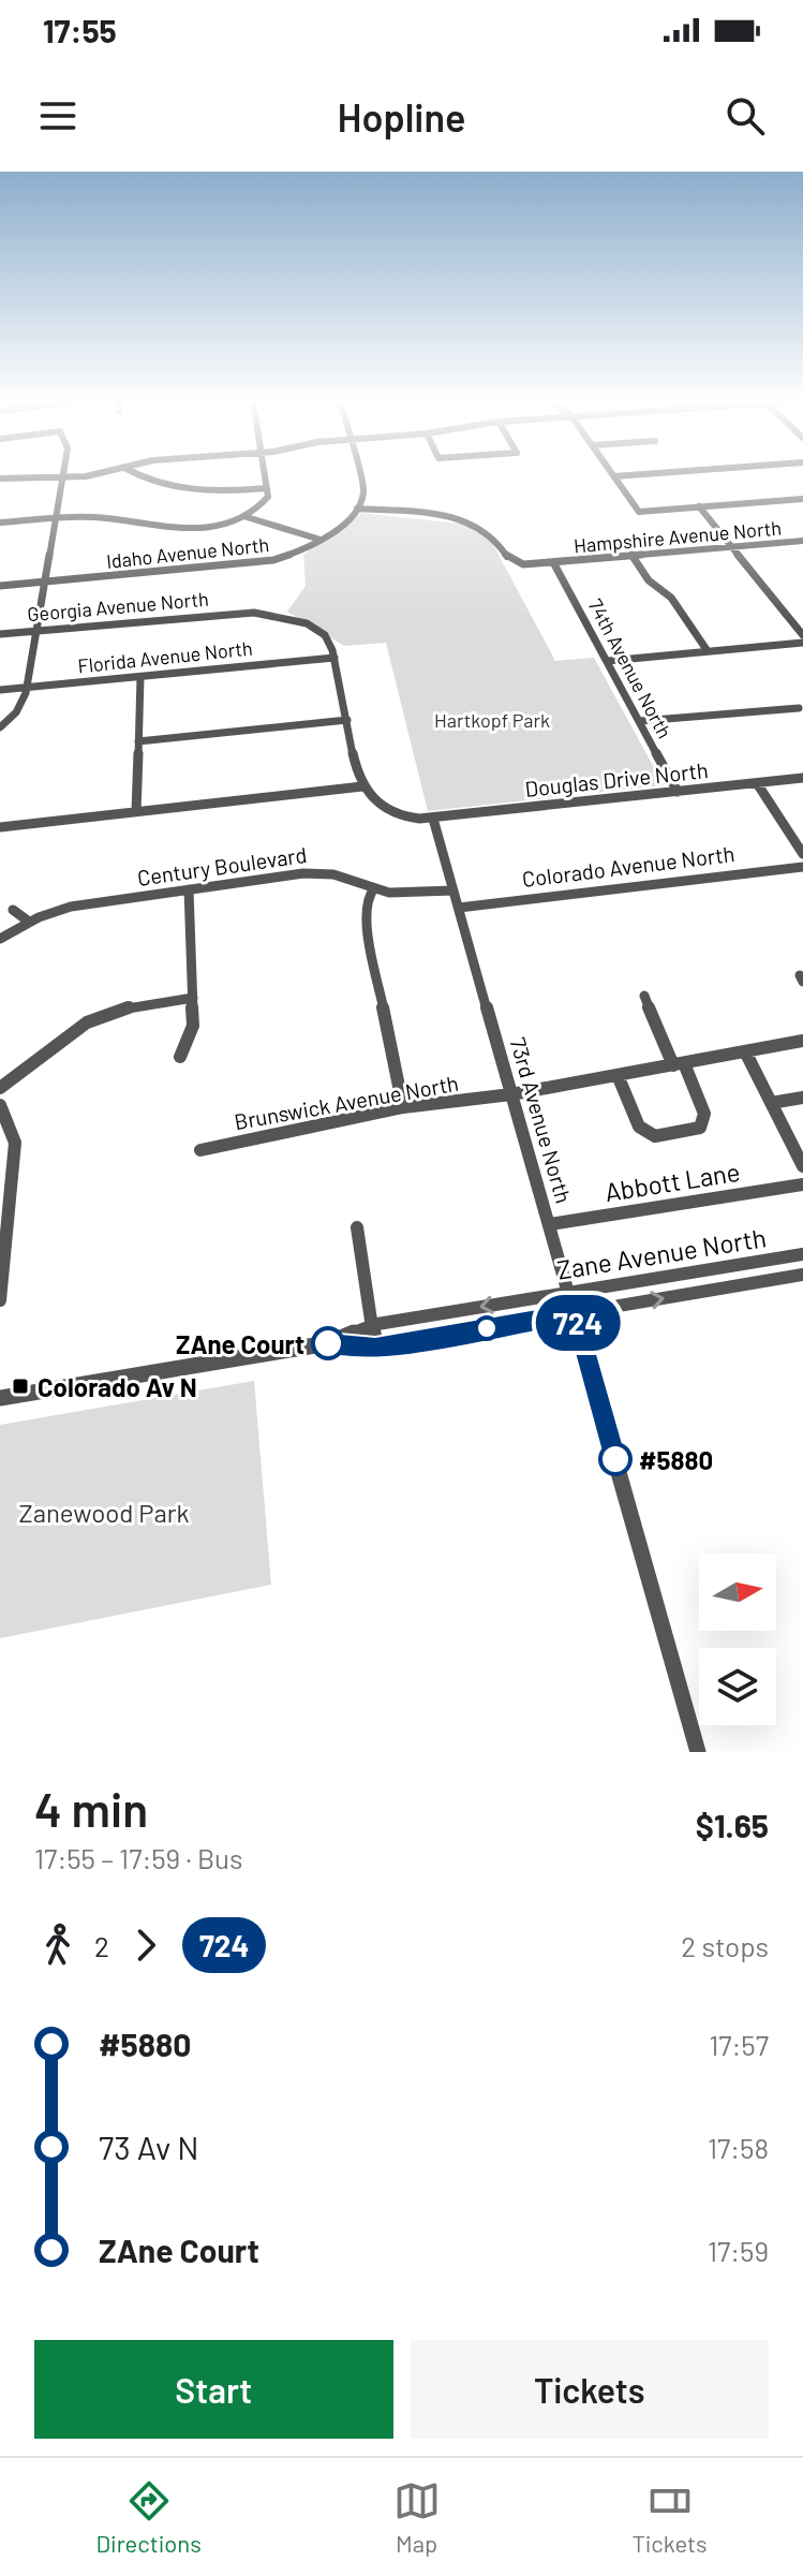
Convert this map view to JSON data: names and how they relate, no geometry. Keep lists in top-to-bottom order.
{
  "streets": {
    "street": [
      "Hampshire Avenue North",
      "Idaho Avenue North",
      "Georgia Avenue North",
      "Florida Avenue North",
      "74th Avenue North",
      "Douglas Drive North",
      "Century Boulevard",
      "Colorado Avenue North",
      "Brunswick Avenue North",
      "73rd Avenue North",
      "Abbott Lane",
      "Zane Avenue North"
    ]
  },
  "crossings": [
    ["Hampshire Avenue North", "Idaho Avenue North"],
    ["Hampshire Avenue North", "74th Avenue North"],
    ["Georgia Avenue North", "Florida Avenue North"],
    ["74th Avenue North", "Douglas Drive North"],
    ["Douglas Drive North", "73rd Avenue North"],
    ["Century Boulevard", "73rd Avenue North"],
    ["Colorado Avenue North", "73rd Avenue North"],
    ["Brunswick Avenue North", "73rd Avenue North"],
    ["73rd Avenue North", "Abbott Lane"],
    ["73rd Avenue North", "Zane Avenue North"]
  ],
  "parks": ["Hartkopf Park", "Zanewood Park"],
  "places": {
    "other": ["ZAne Court", "#5880"],
    "transit": ["Colorado Av N"]
  },
  "lines": ["bus line 724"],
  "north": "right",
  "page": {
    "status": "17:55",
    "header": "Hopline",
    "on_map": "724",
    "heading": ["4 min", "17:55 – 17:59 · Bus", "$1.65"],
    "legs": ["2", "724", "2 stops"],
    "list": [
      {
        "name": "#5880",
        "value": "17:57"
      },
      {
        "name": "73 Av N",
        "value": "17:58"
      },
      {
        "name": "ZAne Court",
        "value": "17:59"
      }
    ],
    "buttons": ["Start", "Tickets"],
    "tabs": ["Directions", "Map", "Tickets"]
  }
}
